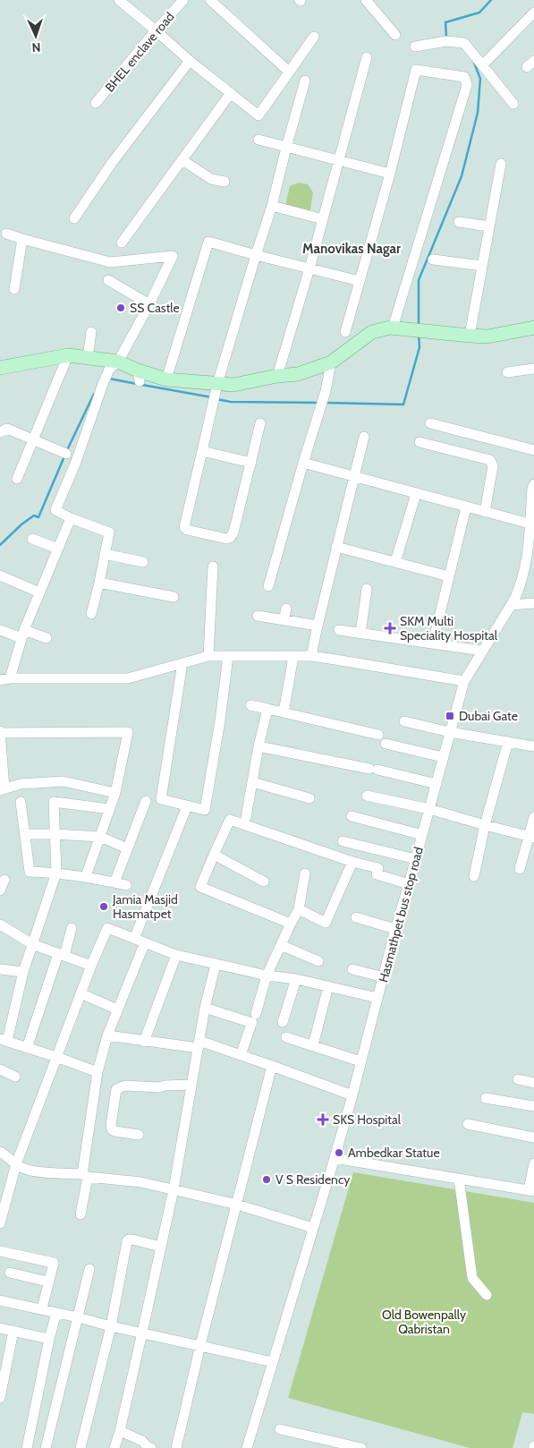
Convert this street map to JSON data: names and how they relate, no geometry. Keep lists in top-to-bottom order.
{
  "streets": {
    "street": ["BHEL enclave road", "Hasmathpet bus stop road"]
  },
  "districts": ["Manovikas Nagar"],
  "parks": ["Old Bowenpally Qabristan"],
  "places": {
    "other": [
      "SS Castle",
      "Jamia Masjid Hasmatpet",
      "Ambedkar Statue",
      "V S Residency"
    ],
    "health": ["SKM Multi Speciality Hospital", "SKS Hospital"],
    "transit": ["Dubai Gate"]
  },
  "north": "bottom"
}
